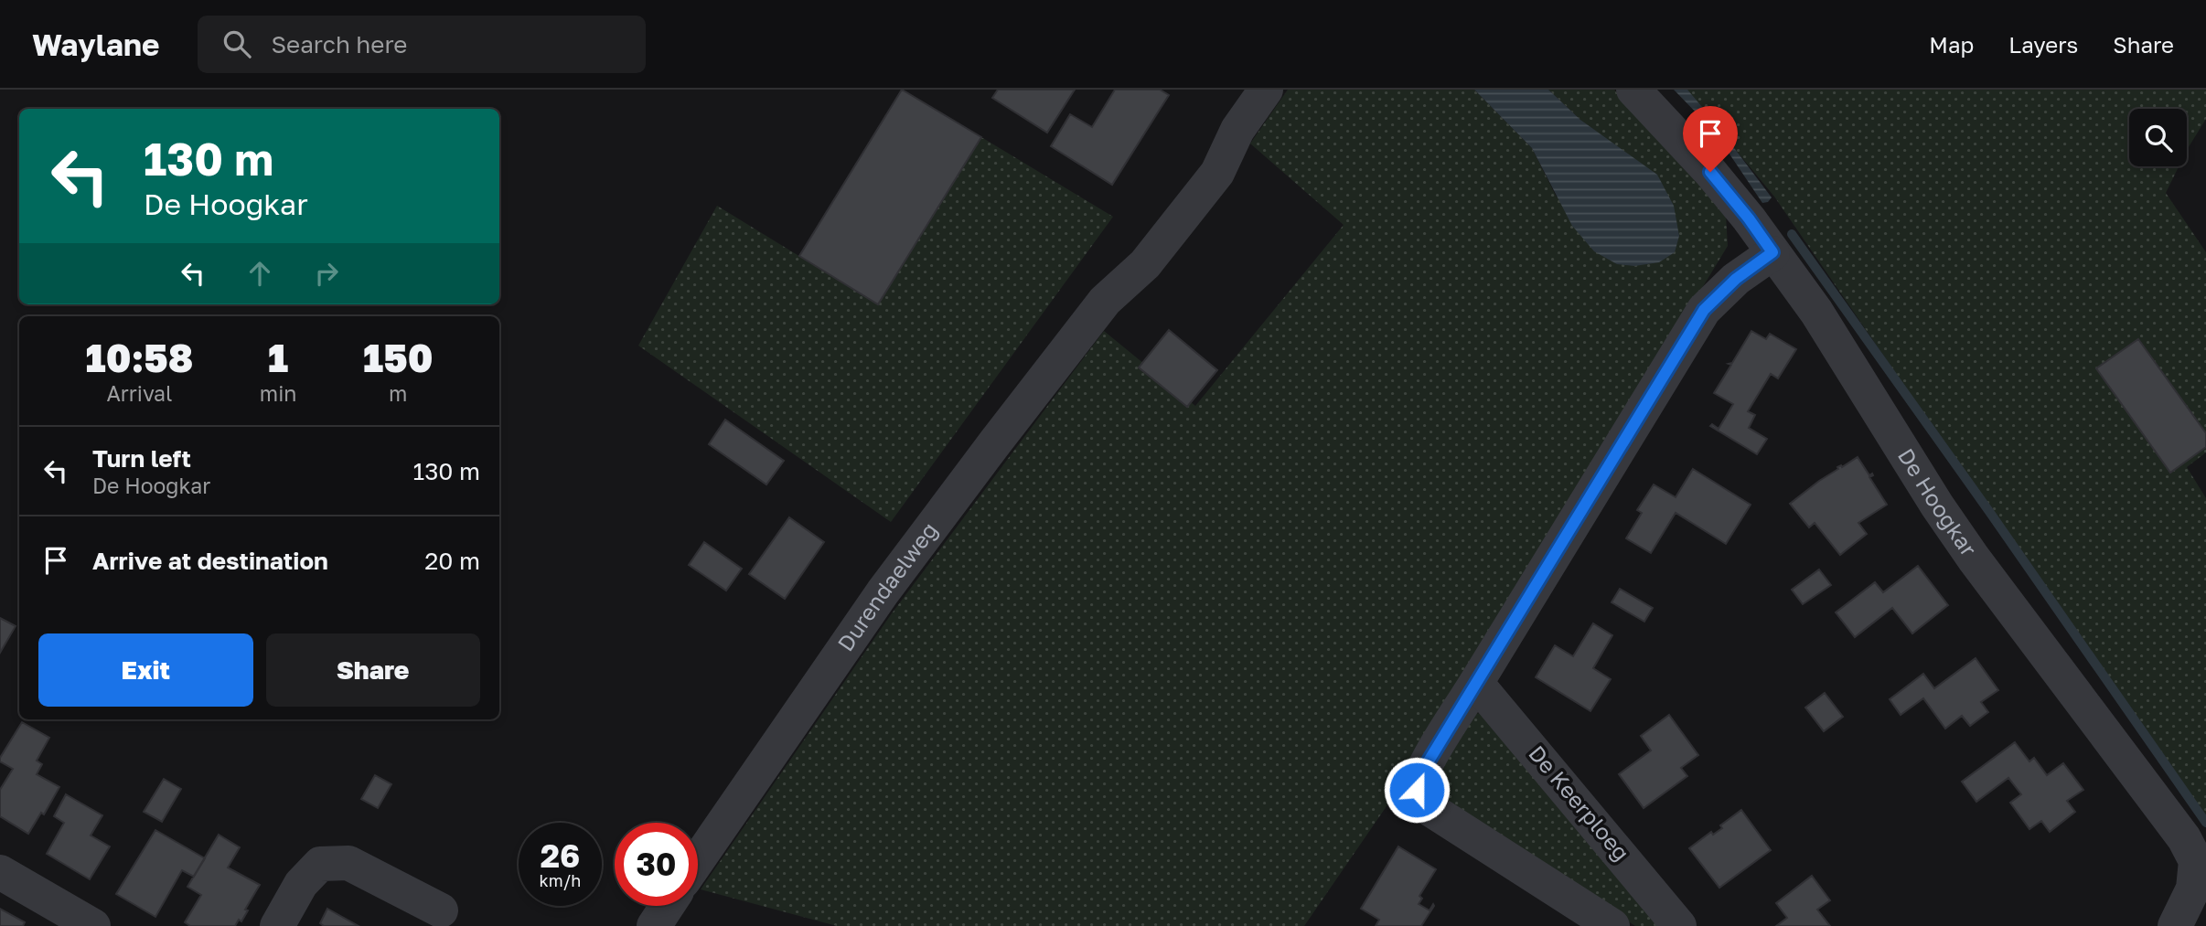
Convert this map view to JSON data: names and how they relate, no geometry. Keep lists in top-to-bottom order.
{
  "streets": {
    "street": ["De Hoogkar", "Durendaelweg", "De Keerploeg"]
  },
  "page": {
    "header": "Waylane",
    "search": "Search here",
    "nav": ["Map", "Layers", "Share"],
    "turn": ["130 m", "De Hoogkar"],
    "eta": [
      "10:58",
      "Arrival",
      "1",
      "min",
      "150",
      "m"
    ],
    "list": [
      {
        "name": "Turn left",
        "note": "De Hoogkar",
        "value": "130 m"
      },
      {
        "name": "Arrive at destination",
        "value": "20 m"
      }
    ],
    "buttons": ["Exit", "Share"],
    "speed": "26 km/h",
    "limit": "30"
  }
}
